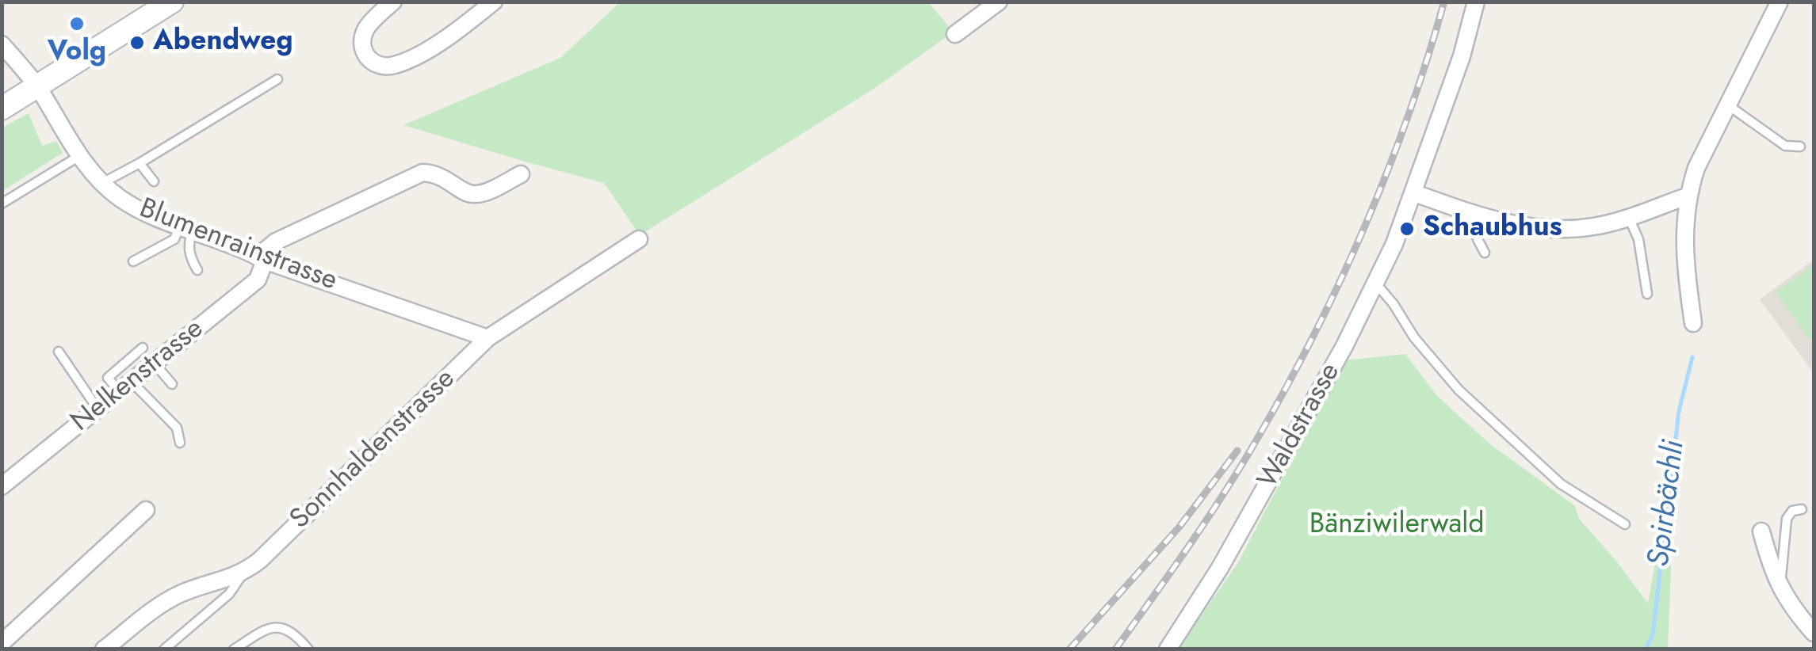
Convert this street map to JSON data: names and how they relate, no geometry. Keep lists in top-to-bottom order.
{
  "streets": {
    "street": [
      "Blumenrainstrasse",
      "Nelkenstrasse",
      "Waldstrasse",
      "Sonnhaldenstrasse"
    ]
  },
  "crossings": [
    ["Blumenrainstrasse", "Nelkenstrasse"],
    ["Blumenrainstrasse", "Sonnhaldenstrasse"]
  ],
  "water": ["Spirbächli"],
  "parks": ["Bänziwilerwald"],
  "places": ["Volg", "Abendweg", "Schaubhus"]
}
